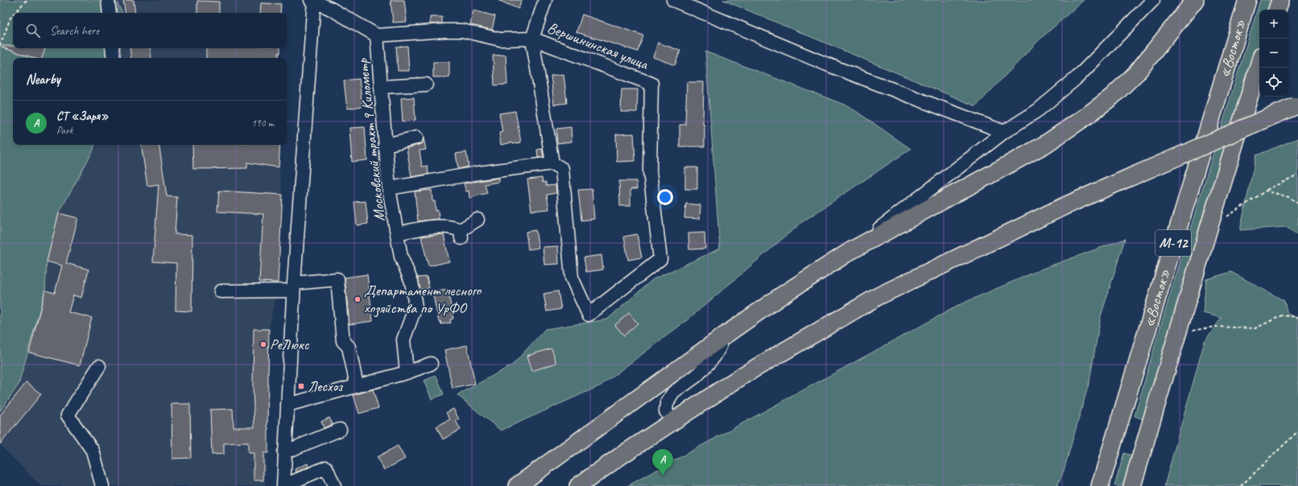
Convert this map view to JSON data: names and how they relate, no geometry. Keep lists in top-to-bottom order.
{
  "streets": {
    "main road": ["«Восток»", "М-12"],
    "street": ["Вершининская улица", "Московский тракт 9 Километр"]
  },
  "crossings": [
    ["Вершининская улица", "Московский тракт 9 Километр"]
  ],
  "places": {
    "other": ["Департамент лесного хозяйства по УрФО", "РеЛюкс"],
    "transit": ["Лесхоз"]
  },
  "page": {
    "map_buttons": ["+", "−"],
    "search": "Search here",
    "heading": "Nearby",
    "list": [
      {
        "mark": "A",
        "name": "СТ «Заря»",
        "note": "Park",
        "value": "190 m"
      }
    ],
    "pins": "A"
  }
}
